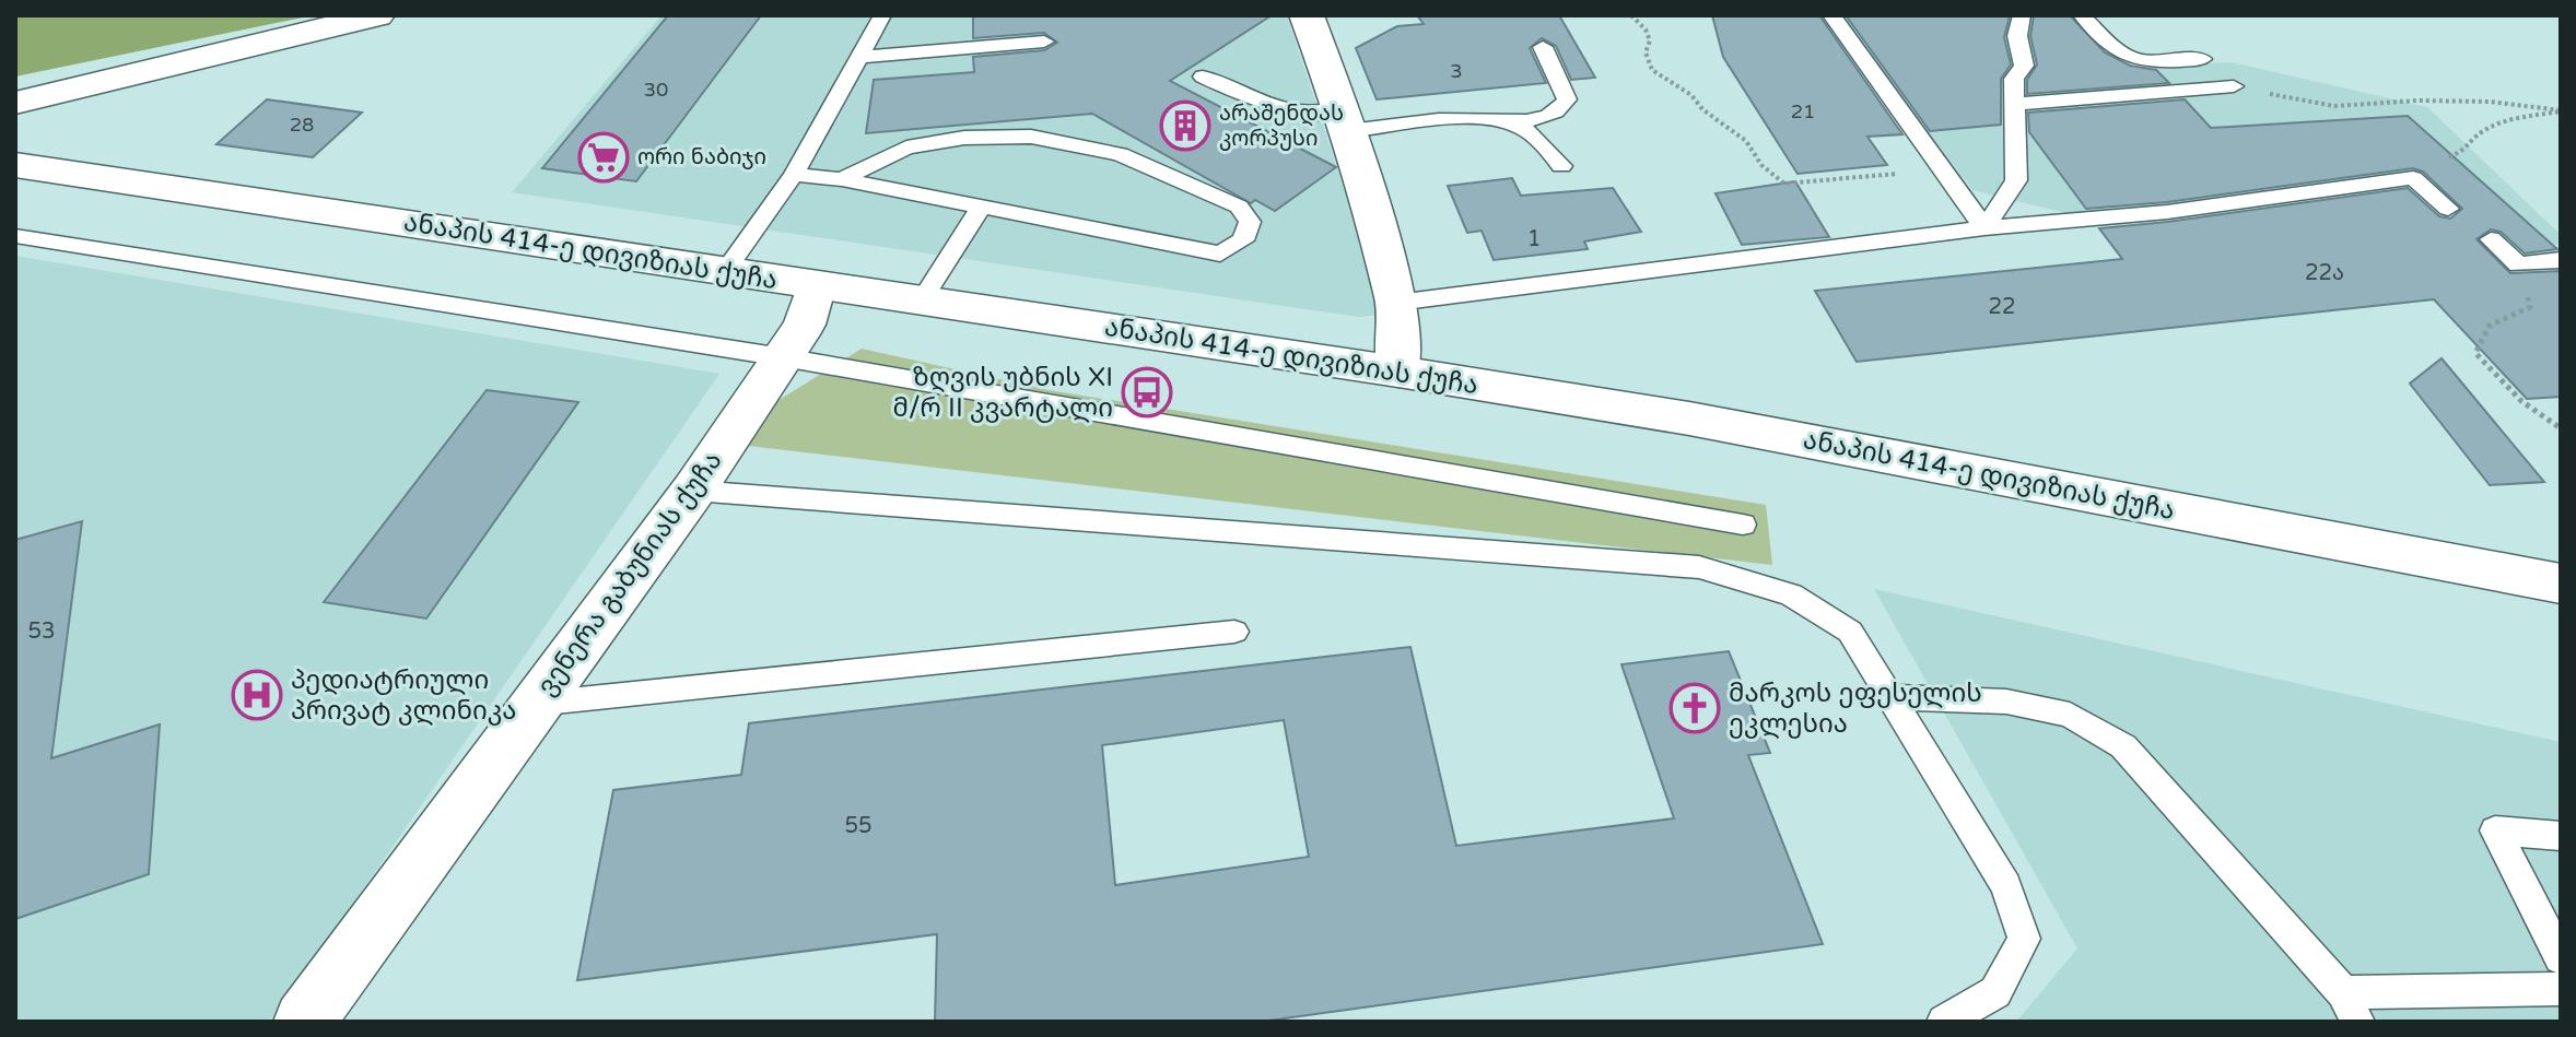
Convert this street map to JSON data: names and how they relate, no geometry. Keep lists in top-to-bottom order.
{
  "streets": {
    "main road": ["ანაპის 414-ე დივიზიას ქუჩა", "ვენერა გაბუნიას ქუჩა"]
  },
  "crossings": [
    ["ანაპის 414-ე დივიზიას ქუჩა", "ვენერა გაბუნიას ქუჩა"]
  ],
  "places": {
    "building": ["არაშენდას კორპუსი"],
    "supermarket": ["ორი ნაბიჯი"],
    "bus stop": ["ზღვის უბნის XI მ/რ II კვარტალი"],
    "hospital": ["პედიატრიული პრივატ კლინიკა"],
    "church": ["მარკოს ეფესელის ეკლესია"]
  },
  "house_numbers": [
    "3",
    "30",
    "21",
    "28",
    "1",
    "22ა",
    "22",
    "53",
    "55"
  ]
}
